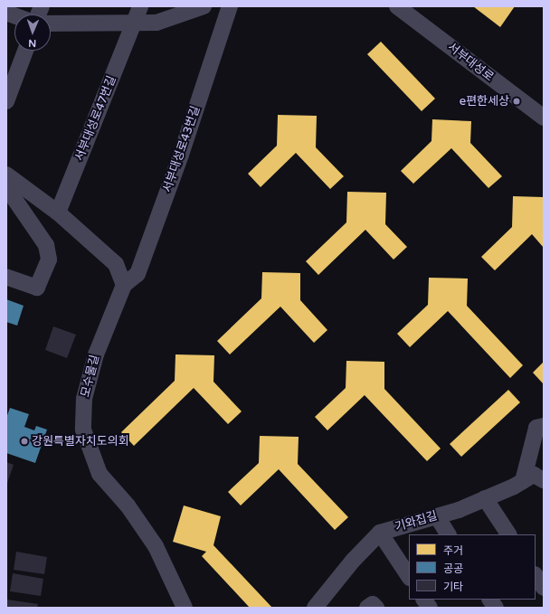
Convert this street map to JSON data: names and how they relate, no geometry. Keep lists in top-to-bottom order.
{
  "streets": {
    "street": [
      "서부대성로",
      "서부대성로47번길",
      "서부대성로43번길",
      "모수물길",
      "기와집길"
    ]
  },
  "crossings": [
    ["서부대성로43번길", "모수물길"]
  ],
  "places": ["e편한세상", "강원특별자치도의회"],
  "legend": ["주거", "공공", "기타"],
  "north": "bottom"
}
